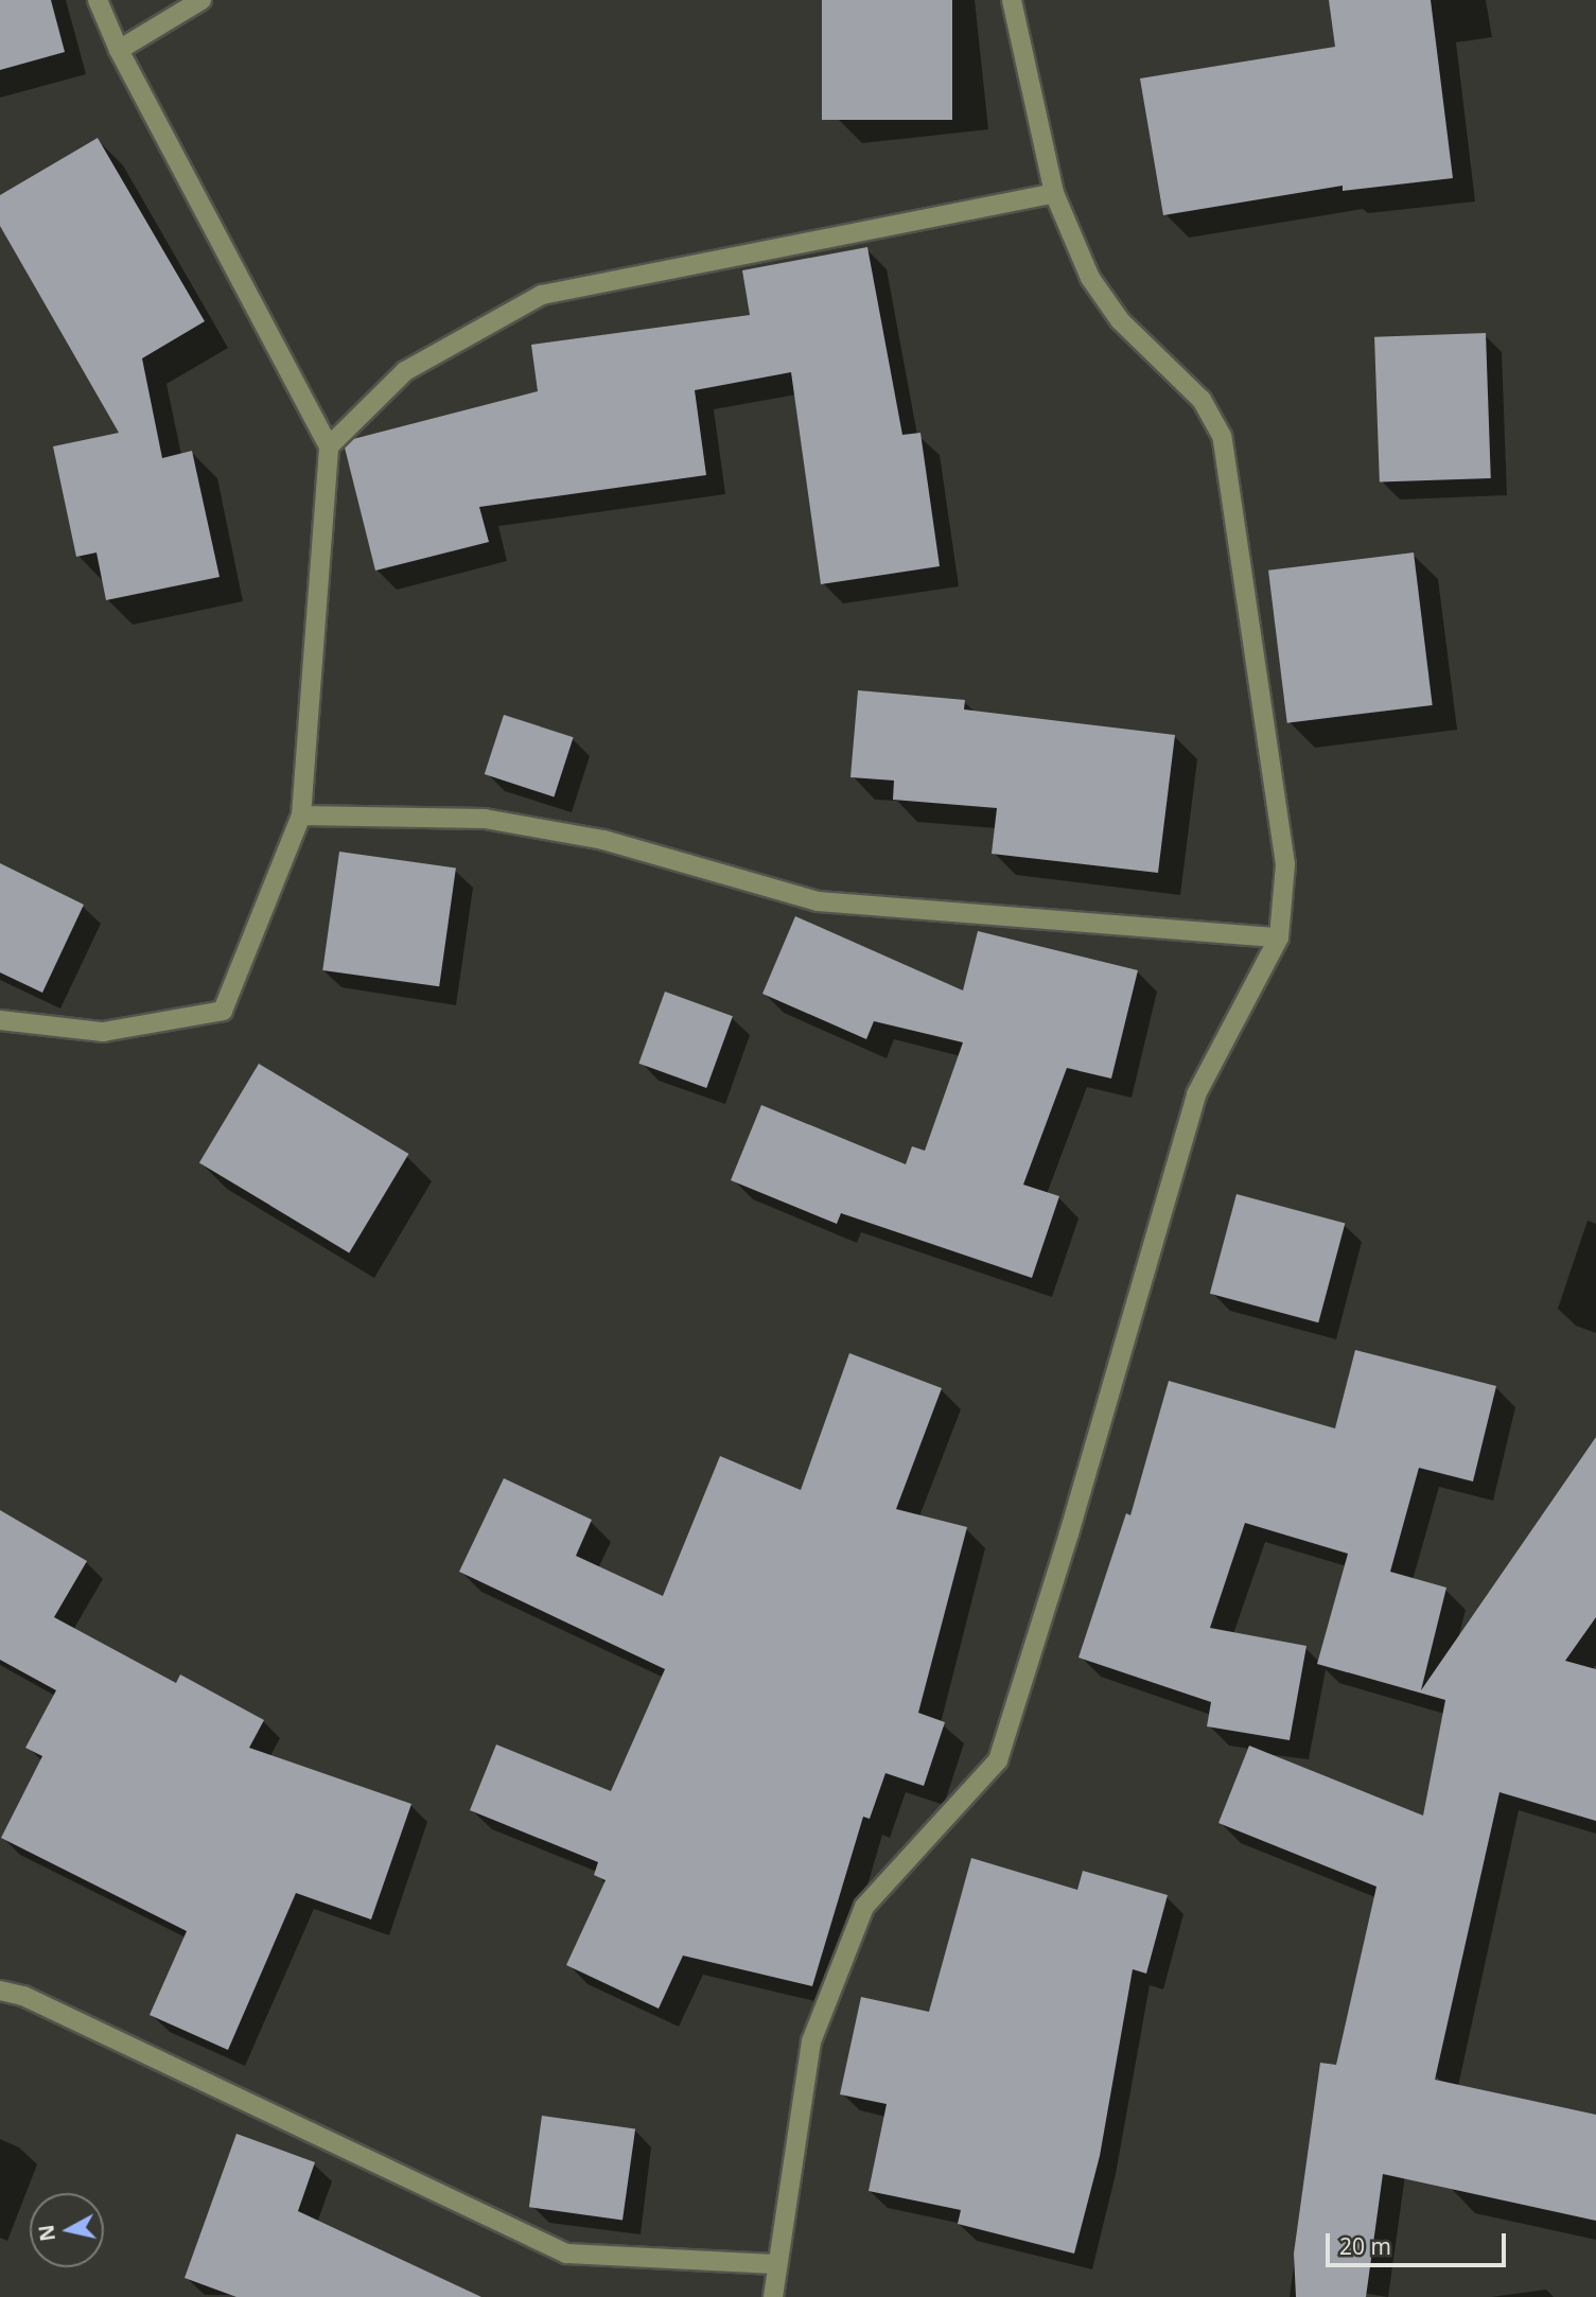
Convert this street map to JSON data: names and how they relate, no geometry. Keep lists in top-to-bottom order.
{
  "scale_bar": "20 m",
  "north": "left"
}
